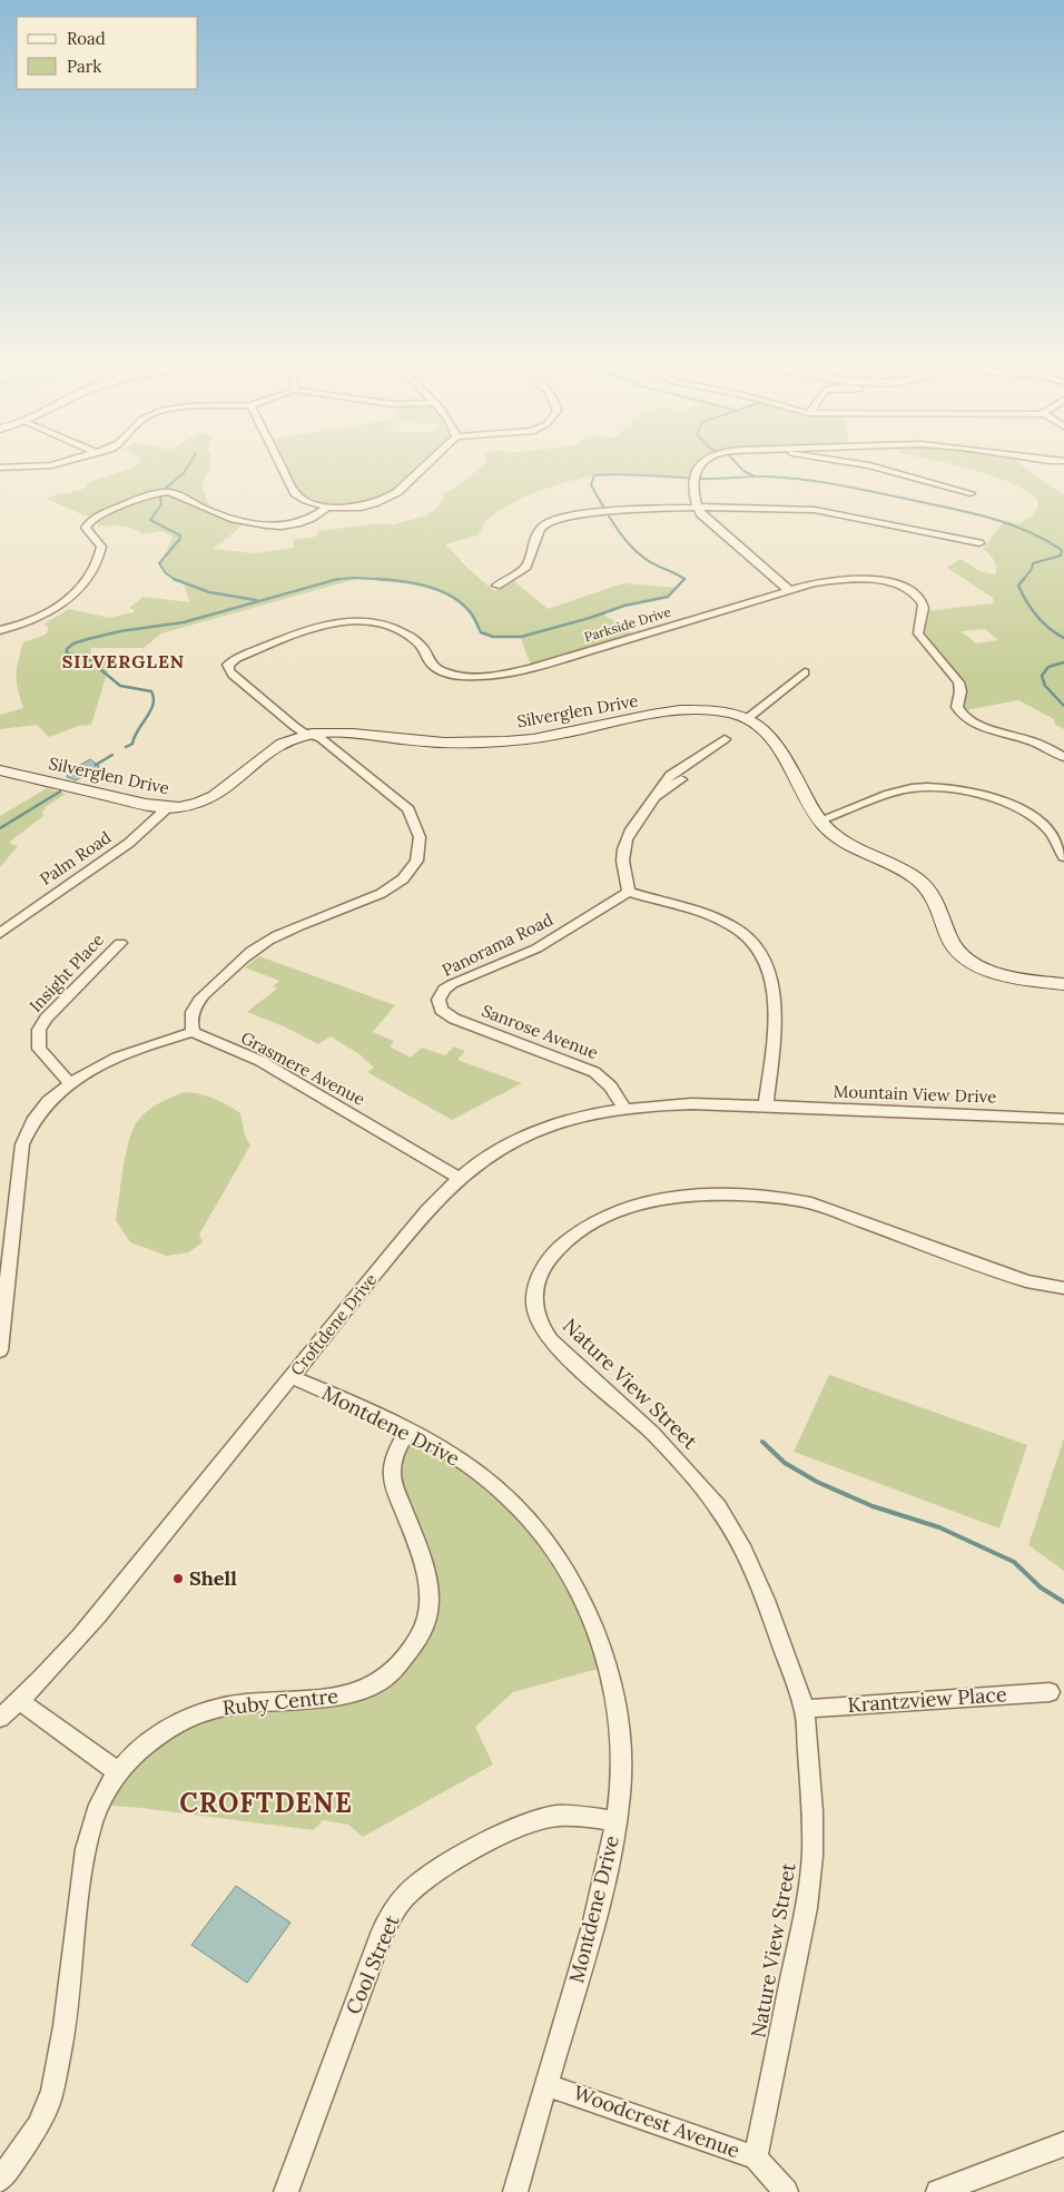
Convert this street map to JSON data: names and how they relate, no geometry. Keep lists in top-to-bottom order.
{
  "streets": {
    "street": [
      "Parkside Drive",
      "Silverglen Drive",
      "Palm Road",
      "Panorama Road",
      "Insight Place",
      "Sanrose Avenue",
      "Grasmere Avenue",
      "Mountain View Drive",
      "Croftdene Drive",
      "Nature View Street",
      "Montdene Drive",
      "Krantzview Place",
      "Ruby Centre",
      "Cool Street",
      "Woodcrest Avenue"
    ]
  },
  "crossings": [
    ["Parkside Drive", "Silverglen Drive"],
    ["Silverglen Drive", "Palm Road"],
    ["Panorama Road", "Sanrose Avenue"],
    ["Sanrose Avenue", "Croftdene Drive"],
    ["Grasmere Avenue", "Croftdene Drive"],
    ["Mountain View Drive", "Croftdene Drive"],
    ["Croftdene Drive", "Montdene Drive"],
    ["Nature View Street", "Krantzview Place"],
    ["Nature View Street", "Woodcrest Avenue"],
    ["Montdene Drive", "Ruby Centre"],
    ["Montdene Drive", "Cool Street"],
    ["Montdene Drive", "Woodcrest Avenue"]
  ],
  "districts": ["SILVERGLEN", "CROFTDENE"],
  "places": ["Shell"],
  "legend": ["Road", "Park"]
}
